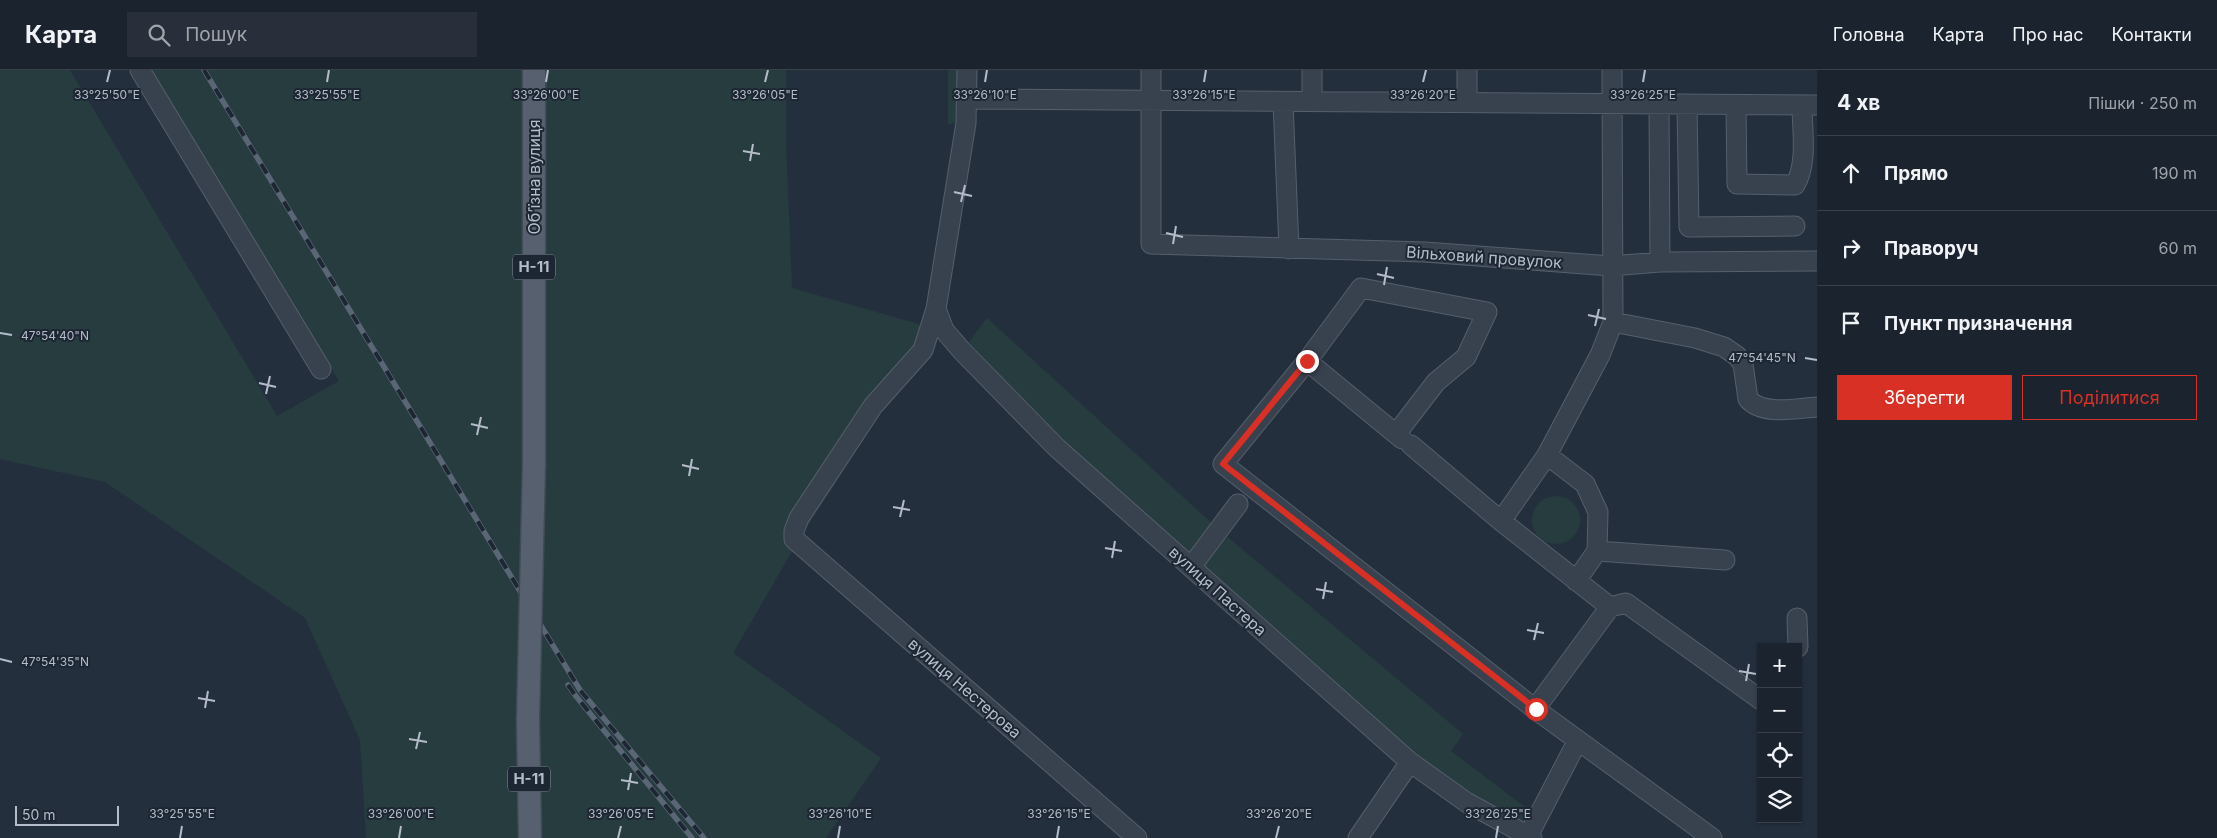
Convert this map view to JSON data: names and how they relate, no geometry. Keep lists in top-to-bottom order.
{
  "streets": {
    "main road": ["Обʼїзна вулиця", "Н-11"],
    "street": ["Вільховий провулок", "вулиця Пастера", "вулиця Нестерова"]
  },
  "crossings": [
    ["вулиця Пастера", "вулиця Нестерова"]
  ],
  "scale_bar": "50 m",
  "page": {
    "header": "Карта",
    "search": "Пошук",
    "nav": [
      "Головна",
      "Карта",
      "Про нас",
      "Контакти"
    ],
    "heading": ["4 хв", "Пішки · 250 m"],
    "list": [
      ["Прямо", "190 m"],
      ["Праворуч", "60 m"],
      "Пункт призначення"
    ],
    "buttons": ["Зберегти", "Поділитися"],
    "map_buttons": ["+", "−"],
    "scale": "50 m"
  },
  "coordinates": [
    "33°25'50\"E",
    "33°25'55\"E",
    "33°26'00\"E",
    "33°26'05\"E",
    "33°26'10\"E",
    "33°26'15\"E",
    "33°26'20\"E",
    "33°26'25\"E",
    "47°54'40\"N",
    "47°54'45\"N",
    "47°54'35\"N"
  ]
}
